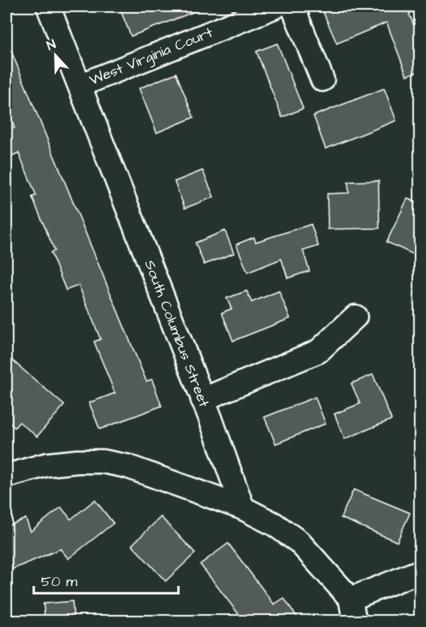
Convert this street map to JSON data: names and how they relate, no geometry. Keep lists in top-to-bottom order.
{
  "streets": {
    "street": ["West Virginia Court", "South Columbus Street"]
  },
  "crossings": [
    ["West Virginia Court", "South Columbus Street"]
  ],
  "scale_bar": "50 m",
  "north": "top"
}
